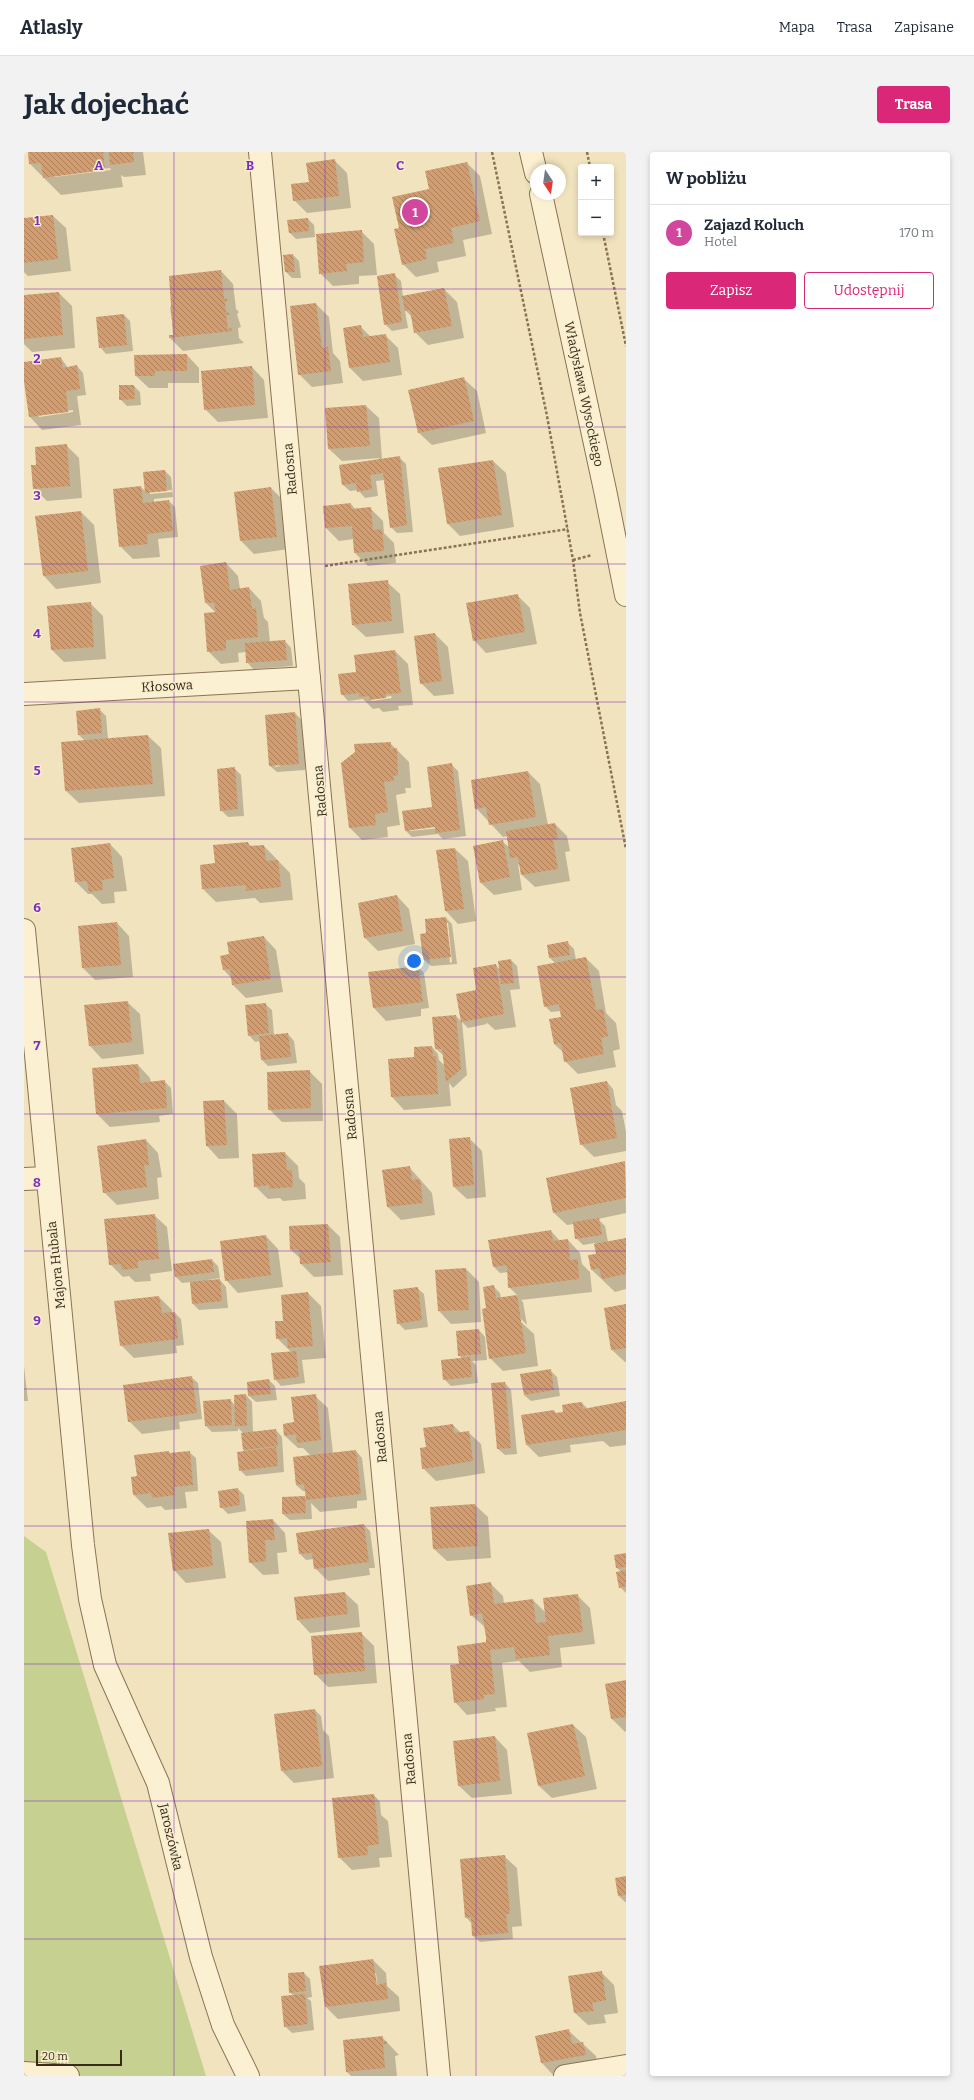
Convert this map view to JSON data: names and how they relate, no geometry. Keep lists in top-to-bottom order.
{
  "streets": {
    "street": [
      "Władysława Wysockiego",
      "Radosna",
      "Kłosowa",
      "Majora Hubala",
      "Jaroszówka"
    ]
  },
  "crossings": [
    ["Radosna", "Kłosowa"],
    ["Majora Hubala", "Jaroszówka"]
  ],
  "scale_bar": "20 m",
  "north": "bottom",
  "page": {
    "header": "Atlasly",
    "nav": ["Mapa", "Trasa", "Zapisane"],
    "buttons": [
      "Trasa",
      ["Zapisz", "Udostępnij"]
    ],
    "title": "Jak dojechać",
    "heading": "W pobliżu",
    "map_buttons": ["+", "−"],
    "pins": "1",
    "list": [
      {
        "mark": "1",
        "name": "Zajazd Koluch",
        "note": "Hotel",
        "value": "170 m"
      }
    ],
    "scale": "20 m"
  },
  "grid": {
    "columns": ["A", "B", "C"],
    "rows": [
      "1",
      "2",
      "3",
      "4",
      "5",
      "6",
      "7",
      "8",
      "9"
    ]
  }
}
